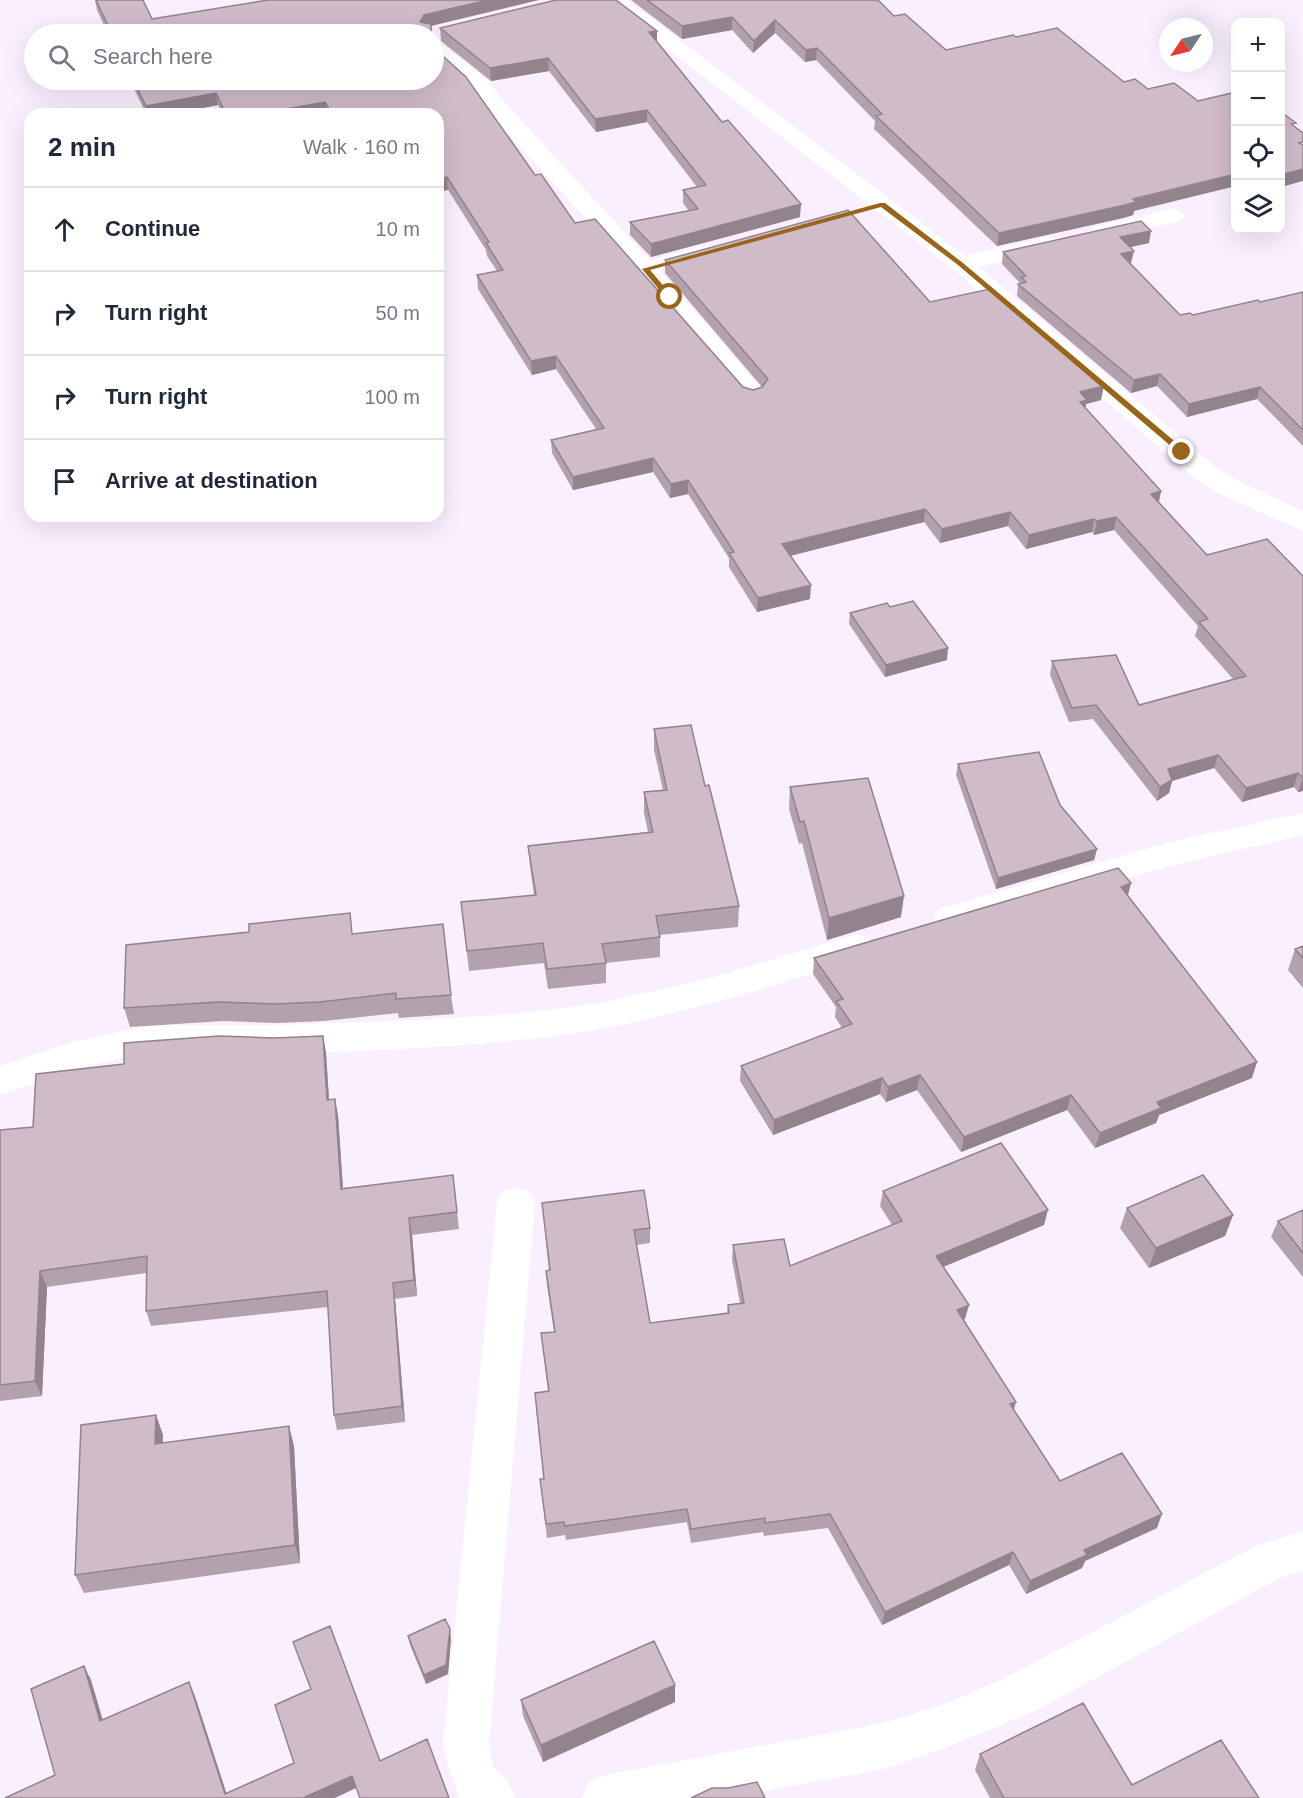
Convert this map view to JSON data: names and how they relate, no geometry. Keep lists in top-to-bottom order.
{
  "north": "bottom left",
  "page": {
    "map_buttons": ["+", "−"],
    "search": "Search here",
    "heading": ["2 min", "Walk · 160 m"],
    "list": [
      ["Continue", "10 m"],
      ["Turn right", "50 m"],
      ["Turn right", "100 m"],
      "Arrive at destination"
    ]
  }
}
